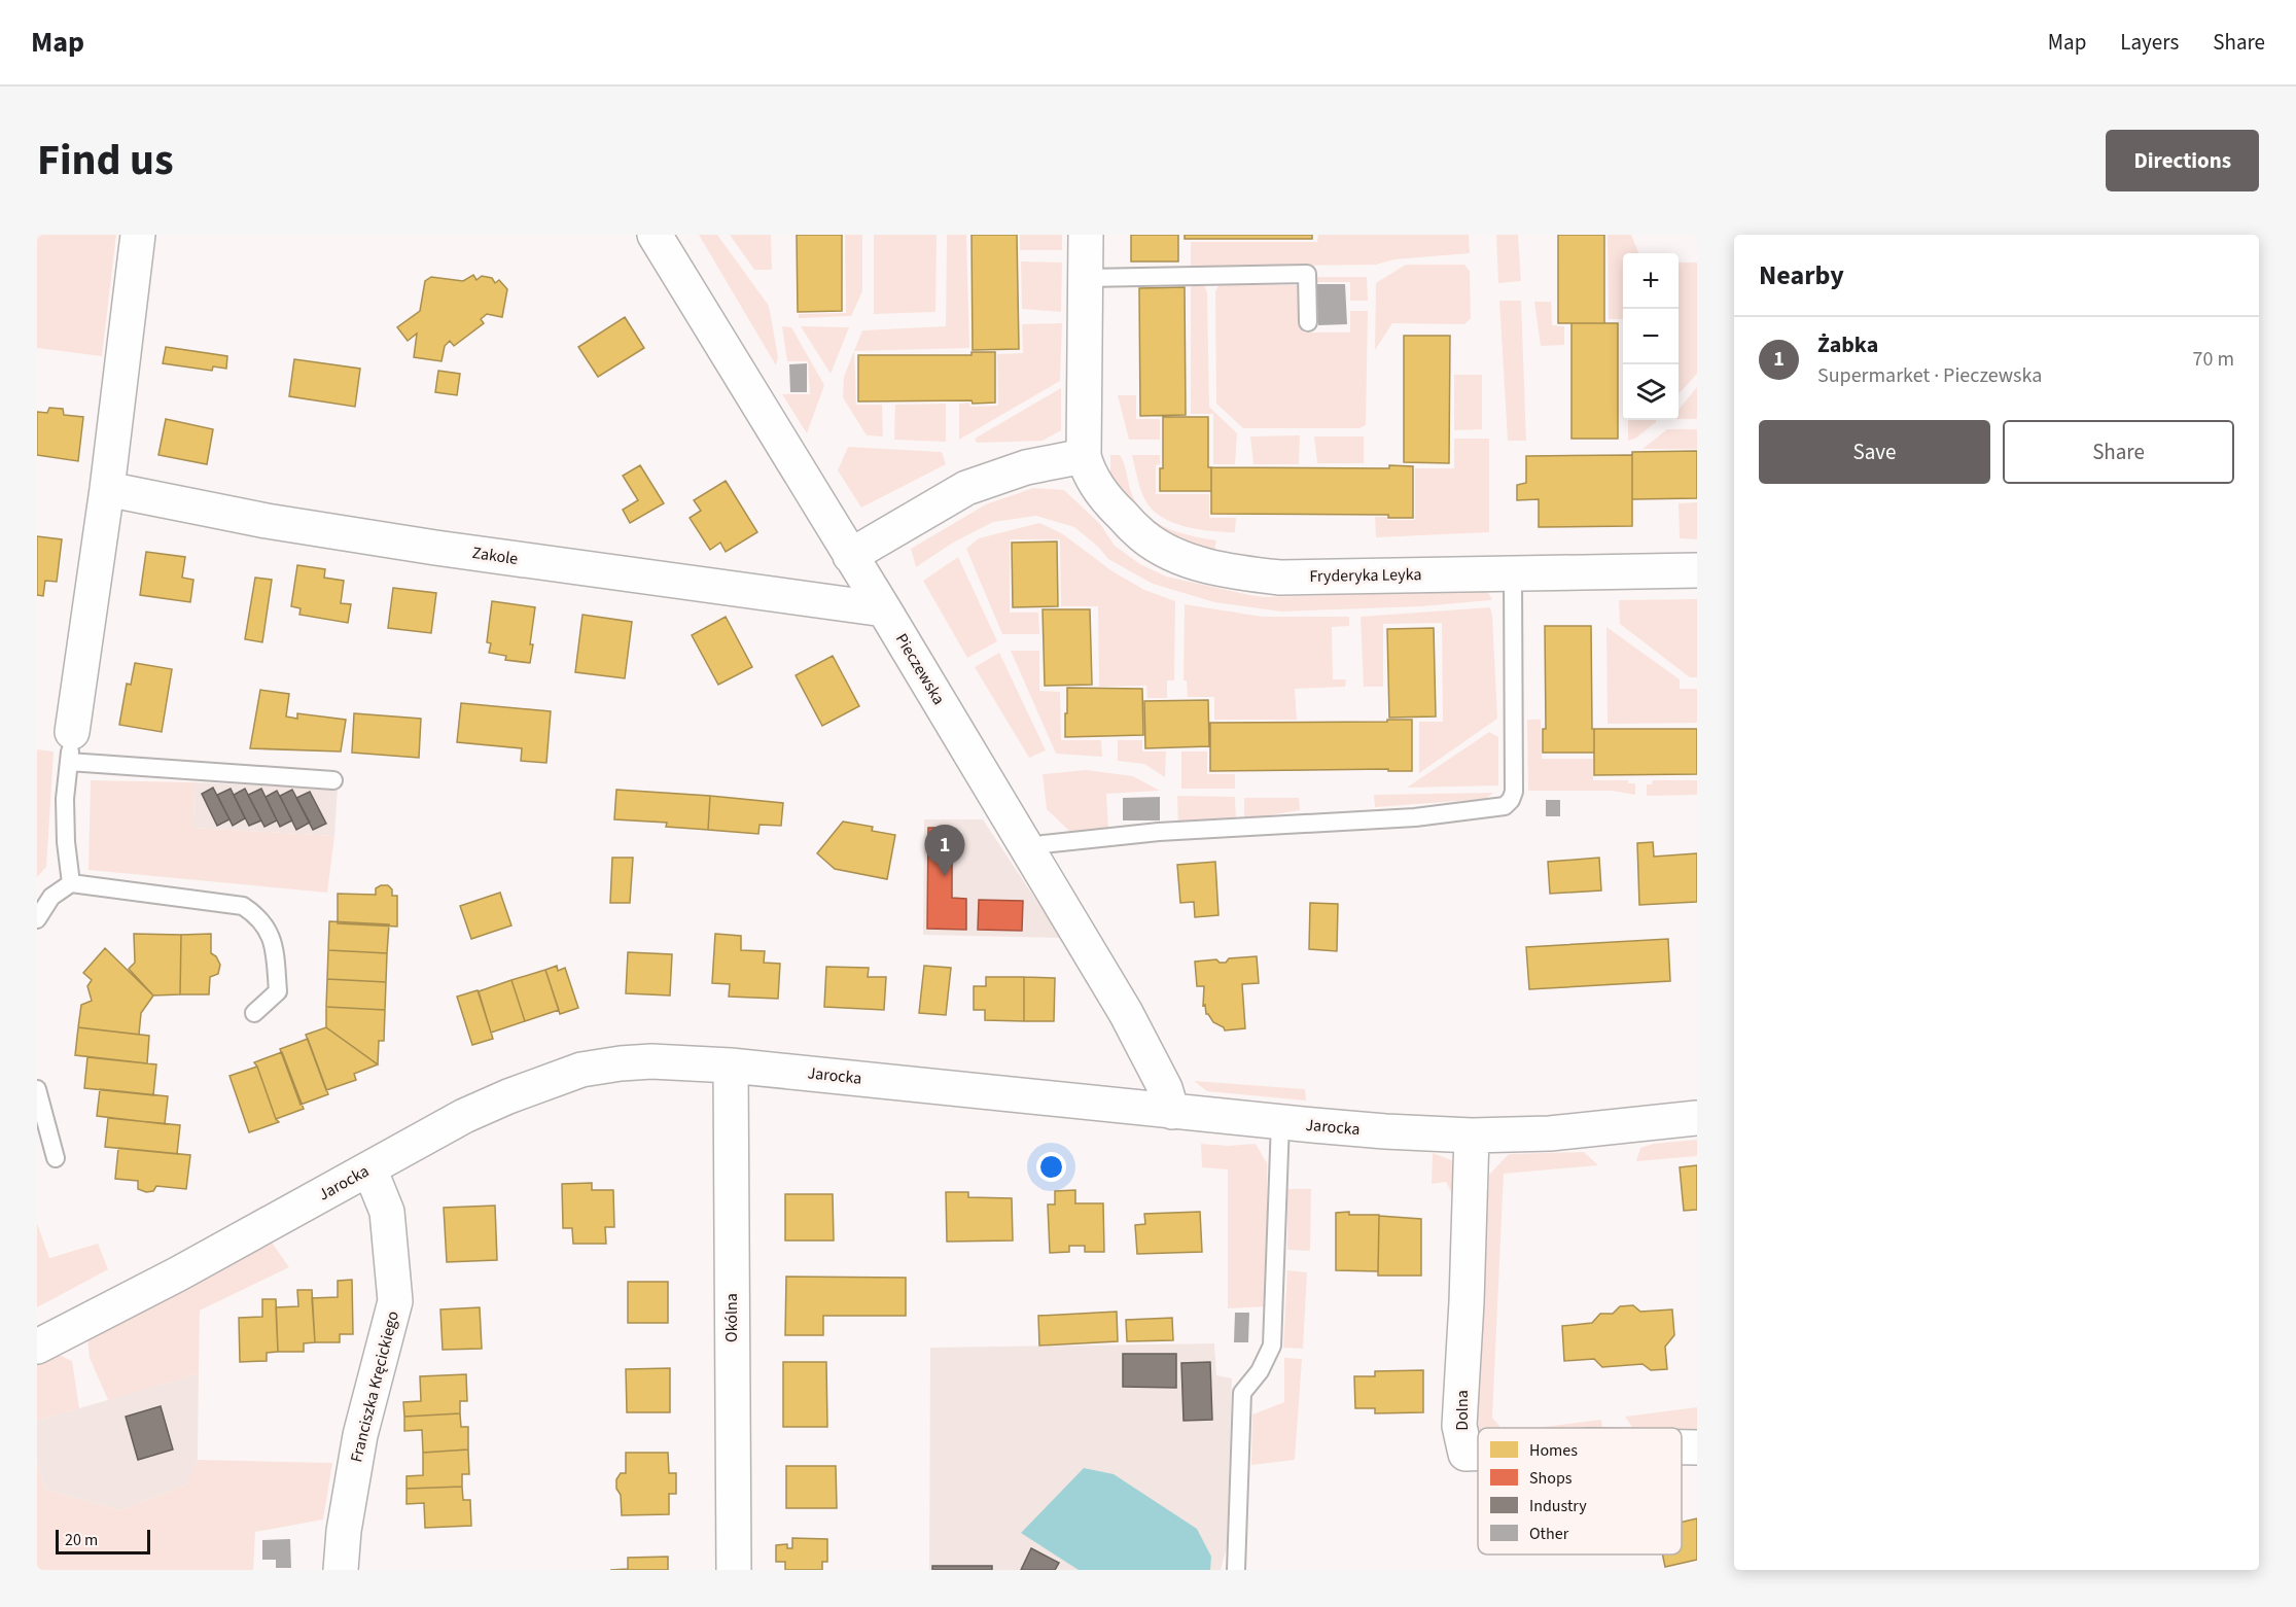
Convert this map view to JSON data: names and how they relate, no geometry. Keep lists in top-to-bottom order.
{
  "streets": {
    "street": [
      "Zakole",
      "Fryderyka Leyka",
      "Pieczewska",
      "Jarocka",
      "Okólna",
      "Franciszka Kręcickiego",
      "Dolna"
    ]
  },
  "crossings": [
    ["Zakole", "Pieczewska"],
    ["Pieczewska", "Jarocka"],
    ["Jarocka", "Okólna"],
    ["Jarocka", "Franciszka Kręcickiego"],
    ["Jarocka", "Dolna"]
  ],
  "legend": [
    "Homes",
    "Shops",
    "Industry",
    "Other"
  ],
  "scale_bar": "20 m",
  "page": {
    "header": "Map",
    "nav": ["Map", "Layers", "Share"],
    "title": "Find us",
    "buttons": [
      "Directions",
      ["Save", "Share"]
    ],
    "heading": "Nearby",
    "map_buttons": ["+", "−"],
    "list": [
      {
        "mark": "1",
        "name": "Żabka",
        "note": "Supermarket · Pieczewska",
        "value": "70 m"
      }
    ],
    "pins": "1",
    "scale": "20 m"
  }
}
